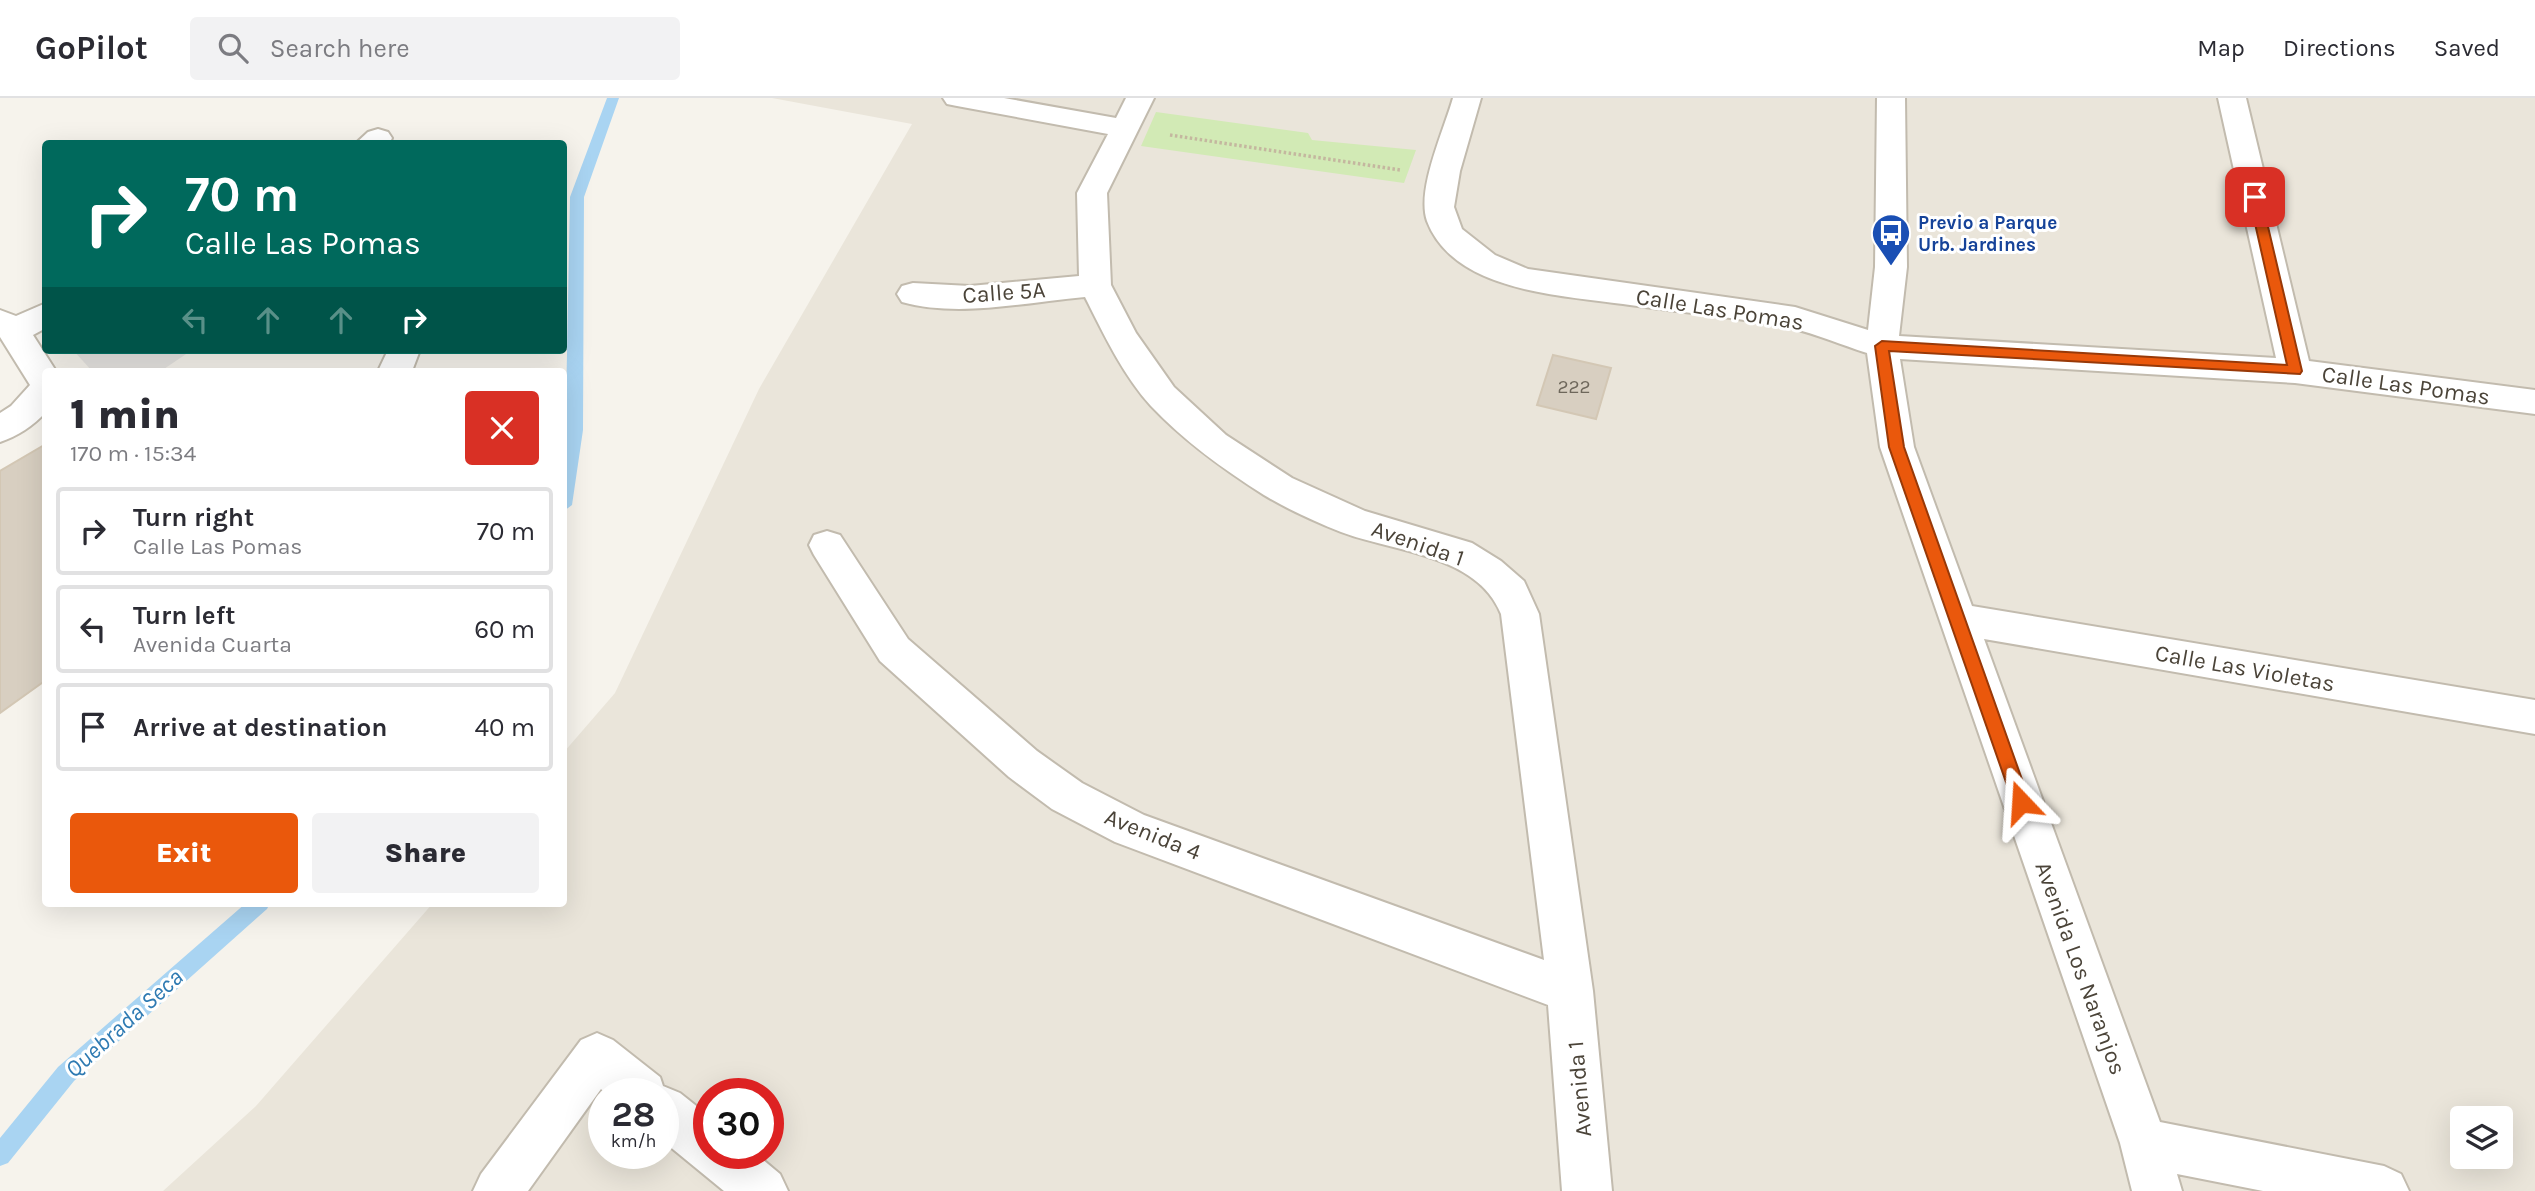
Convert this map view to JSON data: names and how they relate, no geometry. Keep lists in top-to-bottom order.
{
  "streets": {
    "street": [
      "Calle 5A",
      "Calle Las Pomas",
      "Avenida 1",
      "Calle Las Violetas",
      "Avenida 4",
      "Avenida Los Naranjos"
    ]
  },
  "crossings": [
    ["Calle 5A", "Avenida 1"],
    ["Calle Las Pomas", "Avenida Los Naranjos"],
    ["Avenida 1", "Avenida 4"],
    ["Calle Las Violetas", "Avenida Los Naranjos"]
  ],
  "water": ["Quebrada Seca"],
  "places": {
    "bus stop": ["Previo a Parque Urb. Jardines"]
  },
  "house_numbers": ["222"],
  "page": {
    "header": "GoPilot",
    "search": "Search here",
    "nav": ["Map", "Directions", "Saved"],
    "turn": ["70 m", "Calle Las Pomas"],
    "heading": ["1 min", "170 m · 15:34"],
    "list": [
      {
        "name": "Turn right",
        "note": "Calle Las Pomas",
        "value": "70 m"
      },
      {
        "name": "Turn left",
        "note": "Avenida Cuarta",
        "value": "60 m"
      },
      {
        "name": "Arrive at destination",
        "value": "40 m"
      }
    ],
    "buttons": ["Exit", "Share"],
    "speed": "28 km/h",
    "limit": "30"
  }
}
